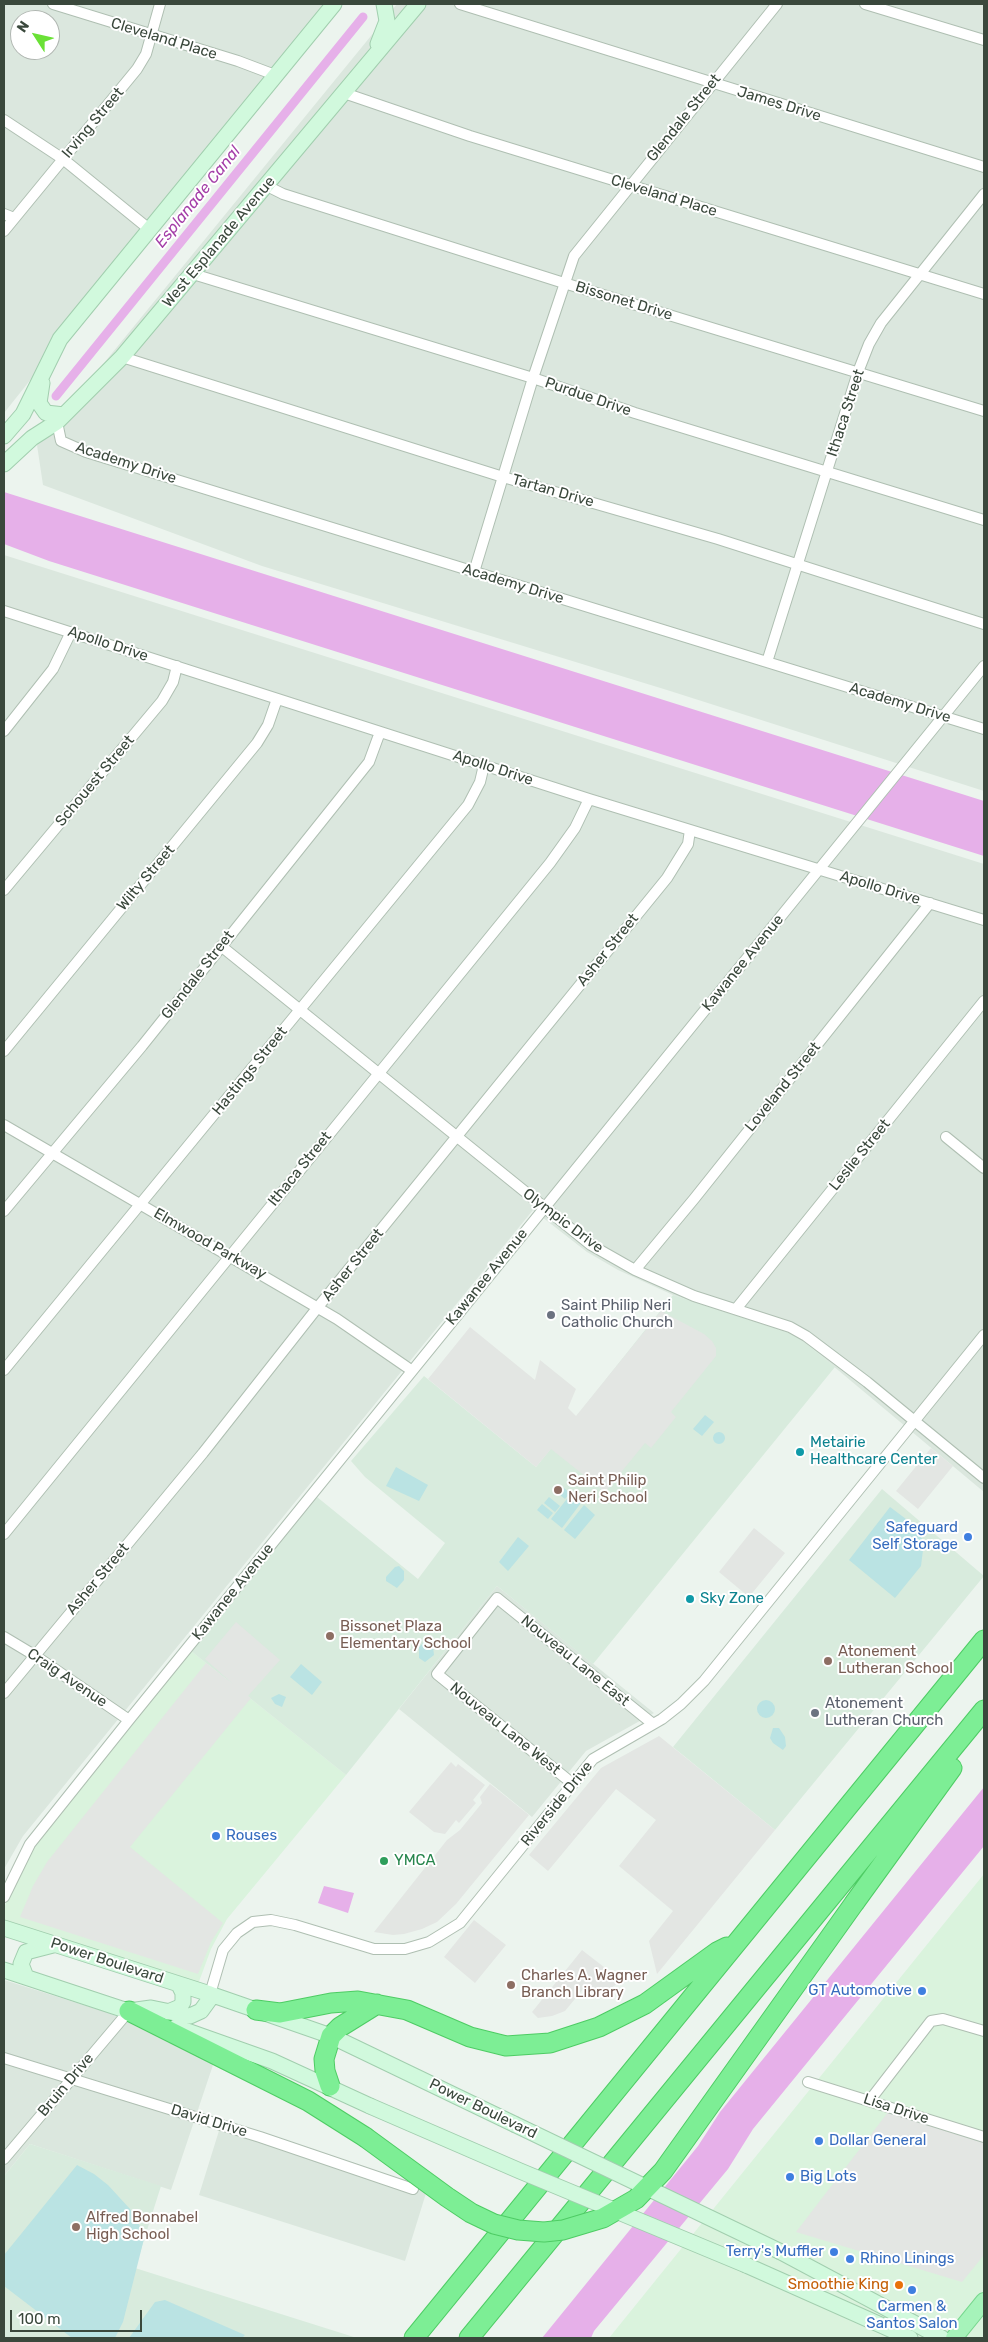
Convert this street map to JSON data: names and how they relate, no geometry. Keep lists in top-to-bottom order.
{
  "streets": {
    "main road": ["West Esplanade Avenue", "Power Boulevard"],
    "street": [
      "Cleveland Place",
      "James Drive",
      "Glendale Street",
      "Irving Street",
      "Bissonet Drive",
      "Purdue Drive",
      "Ithaca Street",
      "Academy Drive",
      "Tartan Drive",
      "Apollo Drive",
      "Schouest Street",
      "Wilty Street",
      "Asher Street",
      "Kawanee Avenue",
      "Hastings Street",
      "Loveland Street",
      "Leslie Street",
      "Olympic Drive",
      "Elmwood Parkway",
      "Nouveau Lane East",
      "Craig Avenue",
      "Nouveau Lane West",
      "Riverside Drive",
      "Bruin Drive",
      "Lisa Drive",
      "David Drive"
    ]
  },
  "crossings": [
    ["Cleveland Place", "Glendale Street"],
    ["Cleveland Place", "Irving Street"],
    ["Cleveland Place", "West Esplanade Avenue"],
    ["Cleveland Place", "Ithaca Street"],
    ["James Drive", "Glendale Street"],
    ["Glendale Street", "Bissonet Drive"],
    ["Glendale Street", "Purdue Drive"],
    ["Glendale Street", "Academy Drive"],
    ["Glendale Street", "Tartan Drive"],
    ["Glendale Street", "Apollo Drive"],
    ["Glendale Street", "Olympic Drive"],
    ["Glendale Street", "Elmwood Parkway"],
    ["West Esplanade Avenue", "Bissonet Drive"],
    ["West Esplanade Avenue", "Purdue Drive"],
    ["West Esplanade Avenue", "Academy Drive"],
    ["West Esplanade Avenue", "Tartan Drive"],
    ["Bissonet Drive", "Ithaca Street"],
    ["Purdue Drive", "Ithaca Street"],
    ["Ithaca Street", "Academy Drive"],
    ["Ithaca Street", "Tartan Drive"],
    ["Ithaca Street", "Apollo Drive"],
    ["Ithaca Street", "Olympic Drive"],
    ["Ithaca Street", "Elmwood Parkway"],
    ["Academy Drive", "Kawanee Avenue"],
    ["Apollo Drive", "Schouest Street"],
    ["Apollo Drive", "Wilty Street"],
    ["Apollo Drive", "Asher Street"],
    ["Apollo Drive", "Kawanee Avenue"],
    ["Apollo Drive", "Hastings Street"],
    ["Apollo Drive", "Loveland Street"],
    ["Asher Street", "Olympic Drive"],
    ["Asher Street", "Elmwood Parkway"],
    ["Asher Street", "Craig Avenue"],
    ["Kawanee Avenue", "Olympic Drive"],
    ["Kawanee Avenue", "Elmwood Parkway"],
    ["Kawanee Avenue", "Craig Avenue"],
    ["Hastings Street", "Olympic Drive"],
    ["Hastings Street", "Elmwood Parkway"],
    ["Loveland Street", "Olympic Drive"],
    ["Leslie Street", "Olympic Drive"],
    ["Olympic Drive", "Riverside Drive"],
    ["Nouveau Lane East", "Nouveau Lane West"],
    ["Nouveau Lane East", "Riverside Drive"],
    ["Nouveau Lane West", "Riverside Drive"],
    ["Riverside Drive", "Power Boulevard"],
    ["Bruin Drive", "David Drive"]
  ],
  "water": ["Esplanade Canal"],
  "places": [
    "Saint Philip Neri Catholic Church",
    "Metairie Healthcare Center",
    "Saint Philip Neri School",
    "Safeguard Self Storage",
    "Sky Zone",
    "Bissonet Plaza Elementary School",
    "Atonement Lutheran School",
    "Atonement Lutheran Church",
    "Rouses",
    "YMCA",
    "Charles A. Wagner Branch Library",
    "GT Automotive",
    "Dollar General",
    "Big Lots",
    "Alfred Bonnabel High School",
    "Terry's Muffler",
    "Rhino Linings",
    "Smoothie King",
    "Carmen & Santos Salon"
  ],
  "scale_bar": "100 m",
  "north": "top left"
}
